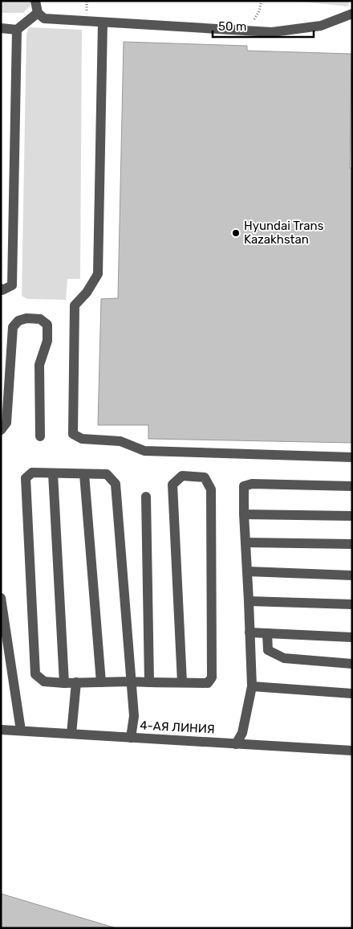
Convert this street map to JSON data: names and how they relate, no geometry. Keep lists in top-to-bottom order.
{
  "streets": {
    "street": ["4-АЯ ЛИНИЯ"]
  },
  "places": ["Hyundai Trans Kazakhstan"],
  "scale_bar": "50 m"
}
